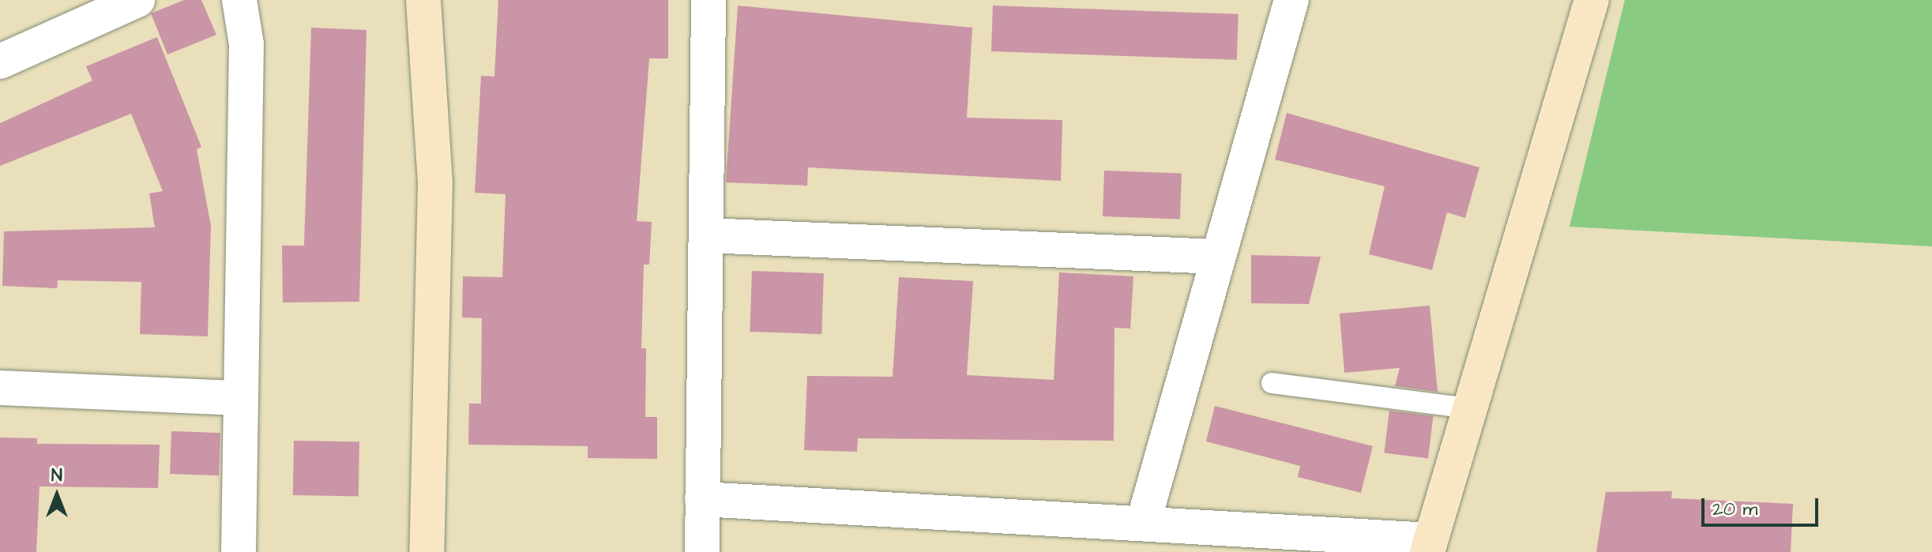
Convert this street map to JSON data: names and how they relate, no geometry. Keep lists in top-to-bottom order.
{
  "scale_bar": "20 m",
  "north": "top"
}
